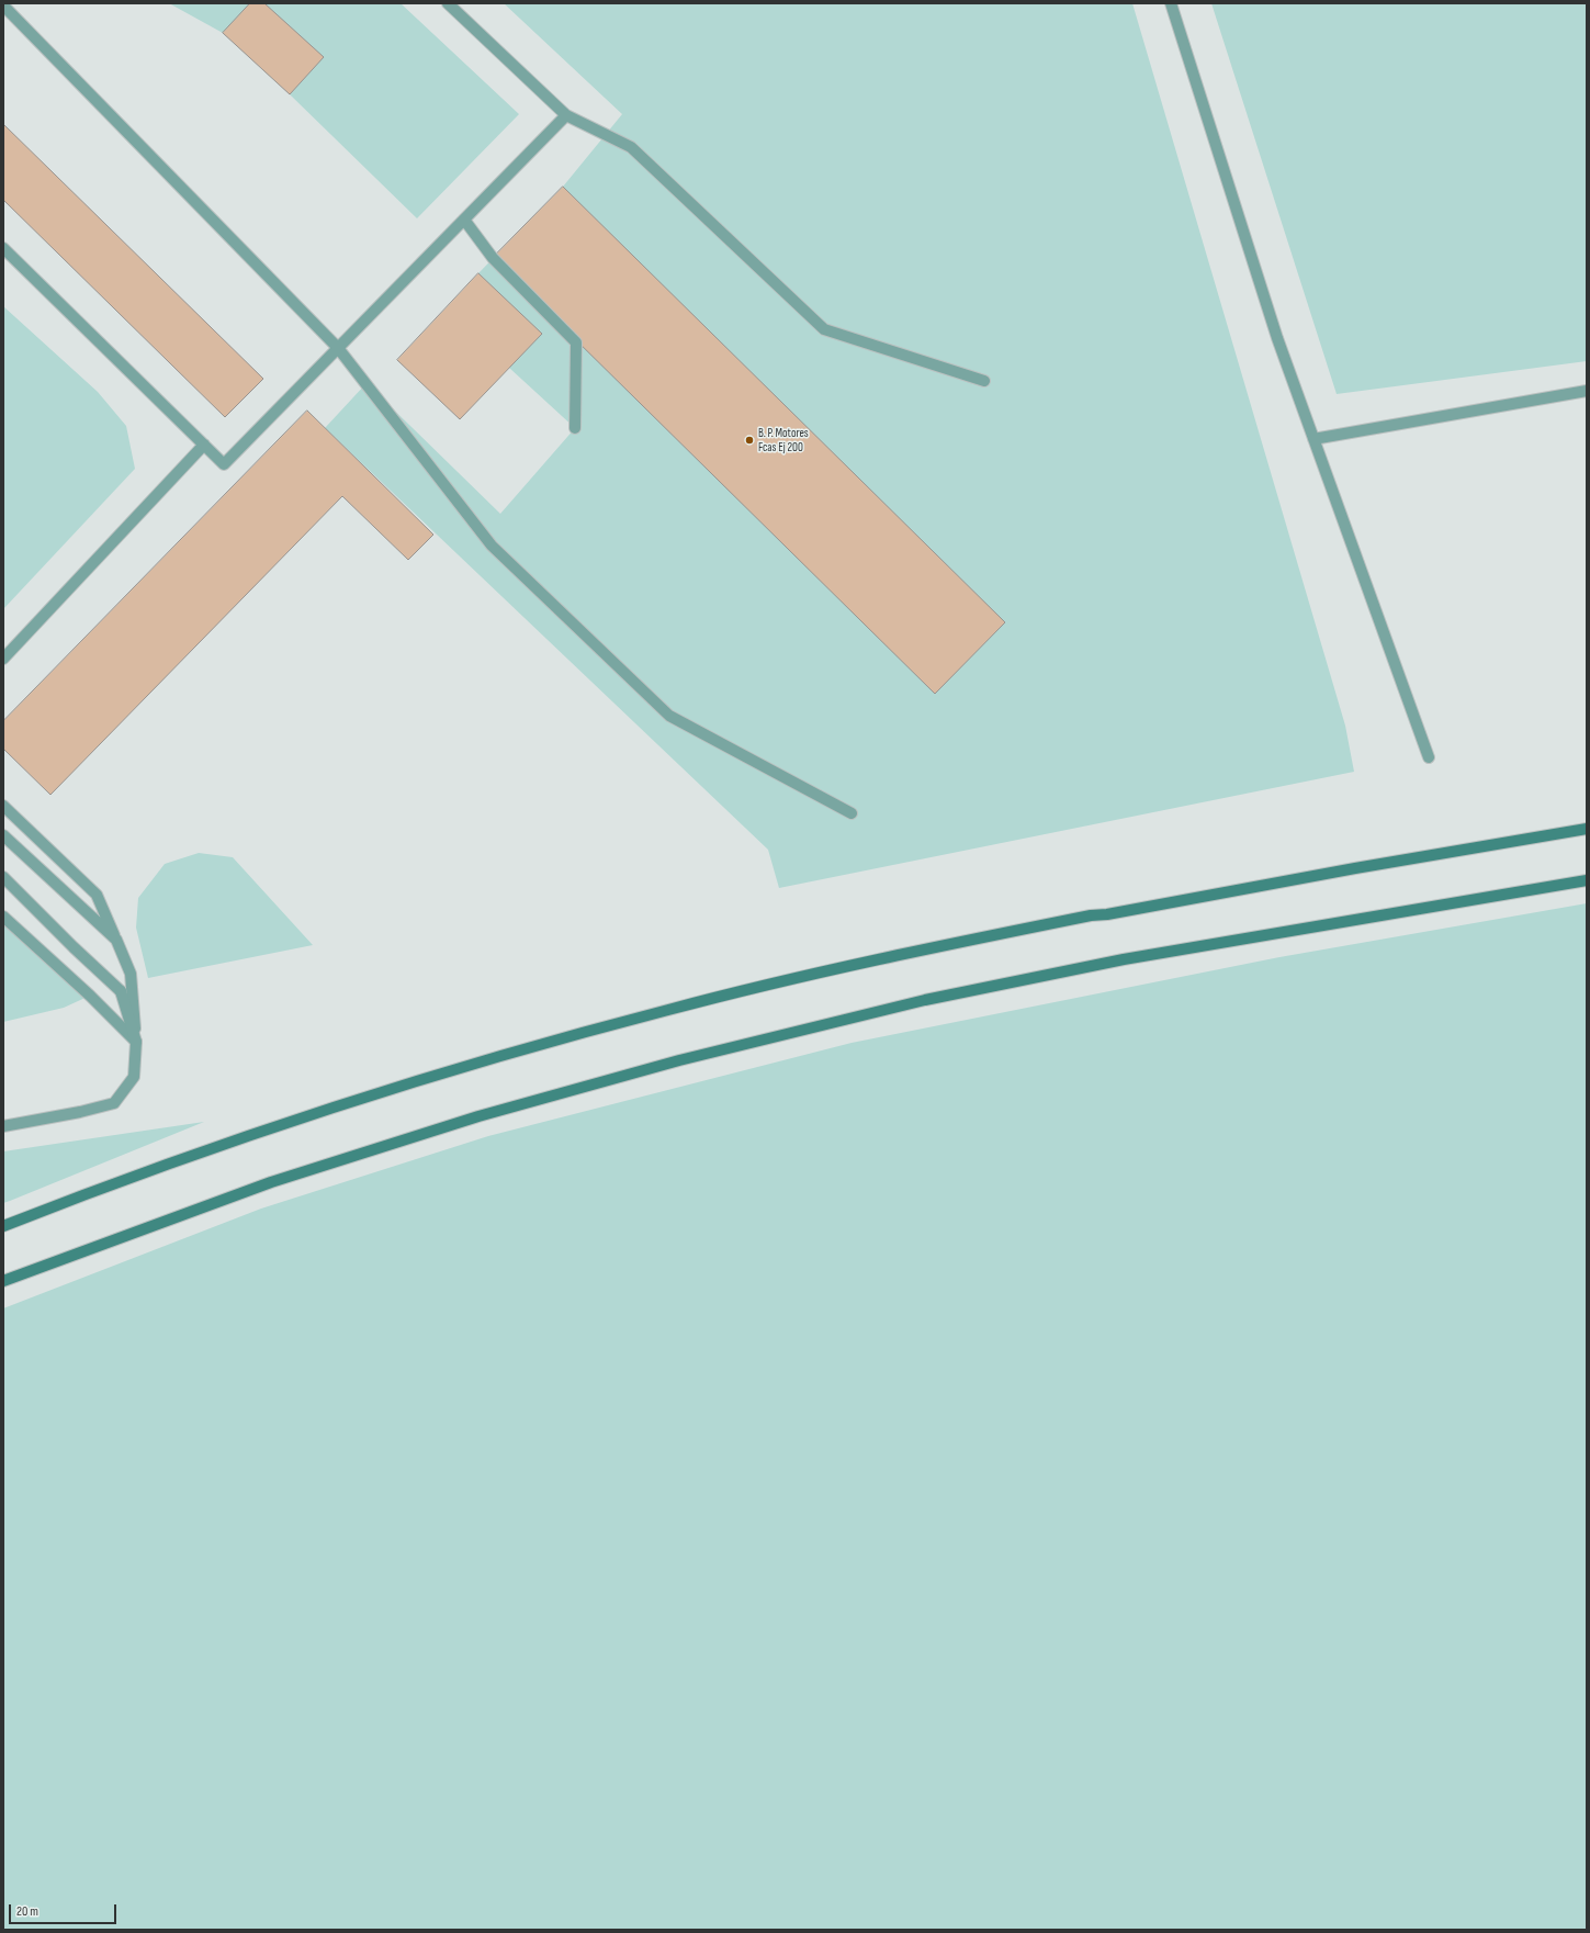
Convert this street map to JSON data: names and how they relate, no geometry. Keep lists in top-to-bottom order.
{
  "places": ["B. P. Motores Fcas Ej 200"],
  "scale_bar": "20 m"
}
